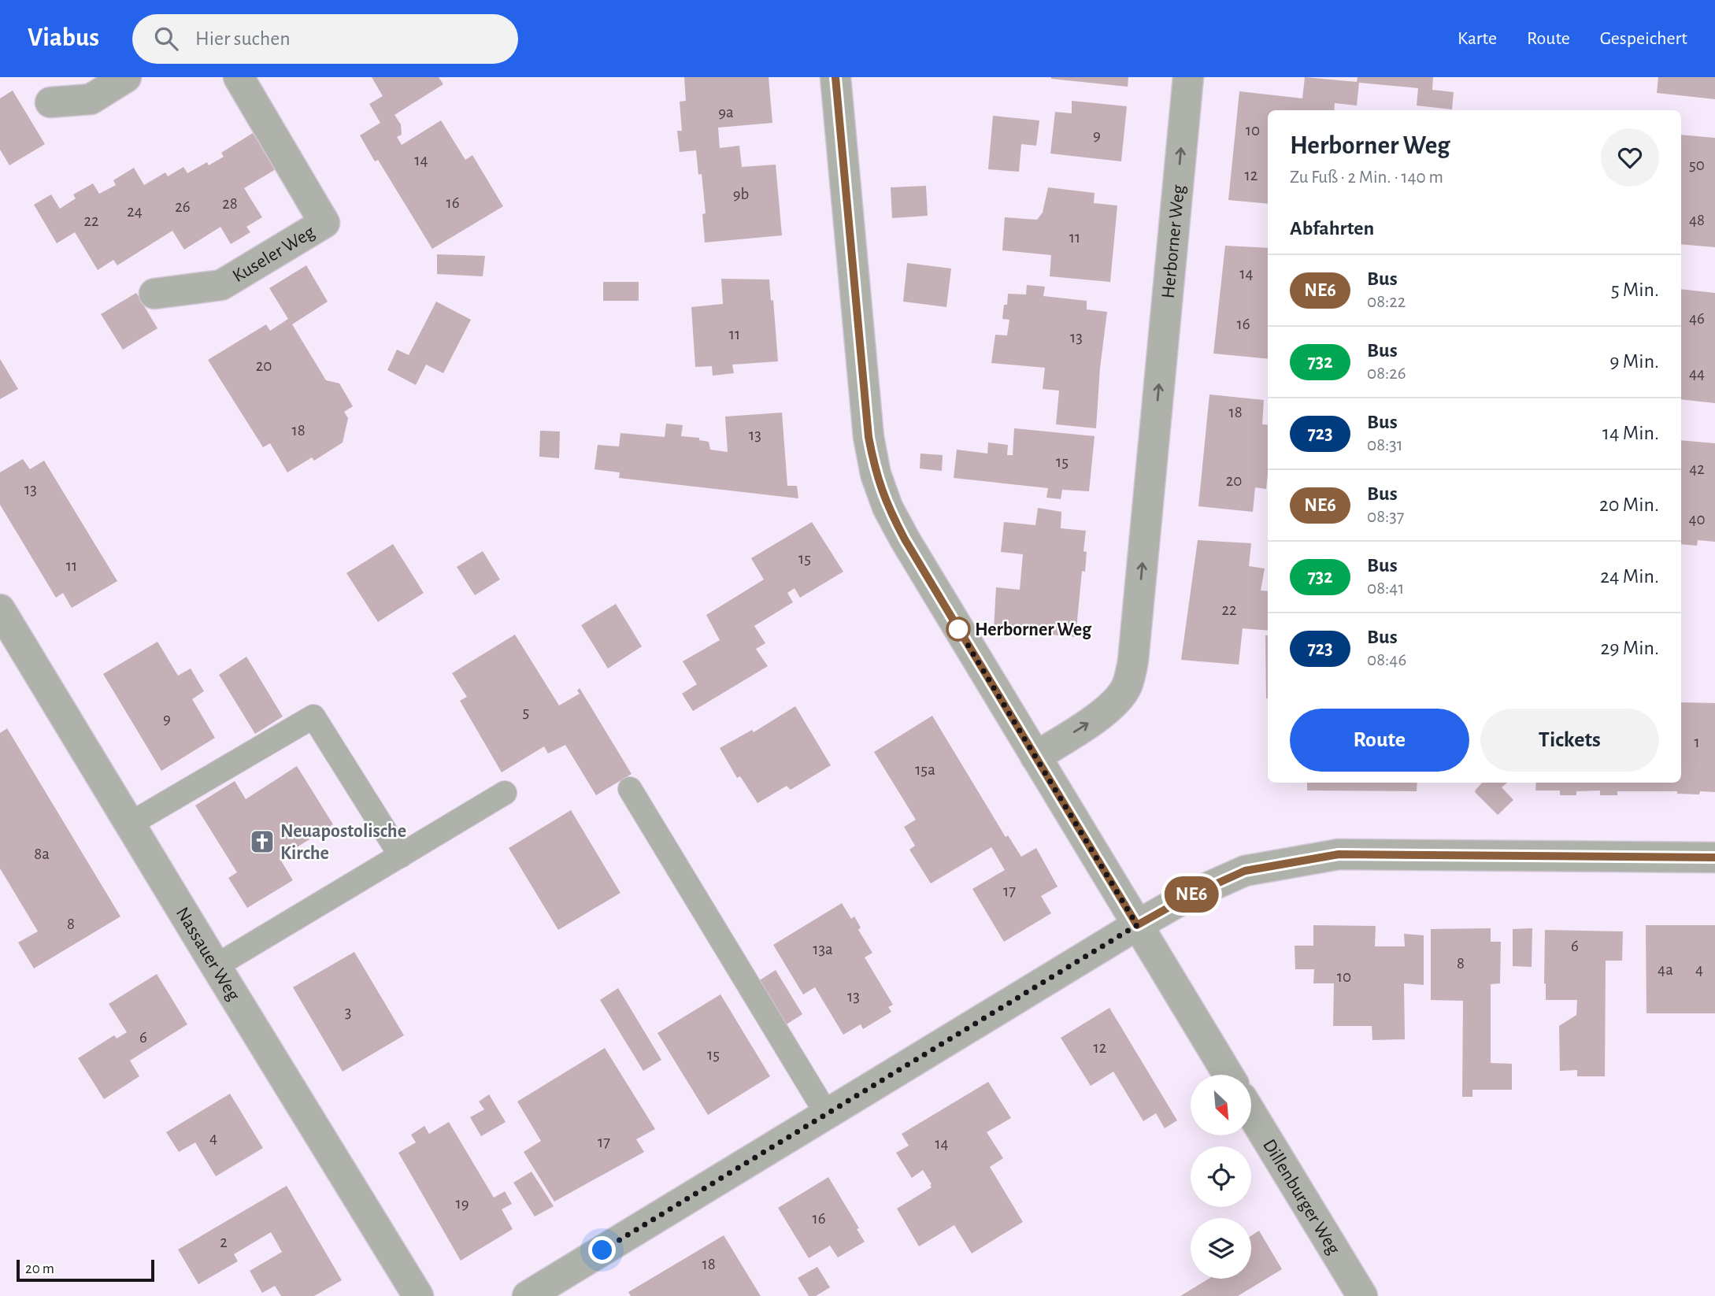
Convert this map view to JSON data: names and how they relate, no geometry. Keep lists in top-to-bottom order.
{
  "streets": {
    "street": [
      "Herborner Weg",
      "Kuseler Weg",
      "Nassauer Weg",
      "Dillenburger Weg"
    ]
  },
  "one_way": ["Herborner Weg"],
  "places": {
    "other": ["Herborner Weg"],
    "church": ["Neuapostolische Kirche"]
  },
  "lines": ["bus line NE6"],
  "house_numbers": [
    "9a",
    "10",
    "9",
    "14",
    "50",
    "12",
    "9b",
    "16",
    "28",
    "26",
    "24",
    "48",
    "22",
    "11",
    "14",
    "46",
    "16",
    "11",
    "13",
    "20",
    "44",
    "18",
    "18",
    "13",
    "15",
    "42",
    "20",
    "13",
    "40",
    "15",
    "11",
    "22",
    "5",
    "9",
    "1",
    "15a",
    "8a",
    "17",
    "8",
    "6",
    "13a",
    "8",
    "4a",
    "4",
    "10",
    "13",
    "3",
    "6",
    "12",
    "15",
    "4",
    "17",
    "14",
    "19",
    "16",
    "2",
    "18"
  ],
  "scale_bar": "20 m",
  "north": "bottom right",
  "page": {
    "header": "Viabus",
    "search": "Hier suchen",
    "nav": ["Karte", "Route", "Gespeichert"],
    "on_map": "NE6",
    "heading": [
      ["Herborner Weg", "Zu Fuß · 2 Min. · 140 m"],
      "Abfahrten"
    ],
    "list": [
      {
        "mark": "NE6",
        "name": "Bus",
        "note": "08:22",
        "value": "5 Min."
      },
      {
        "mark": "732",
        "name": "Bus",
        "note": "08:26",
        "value": "9 Min."
      },
      {
        "mark": "723",
        "name": "Bus",
        "note": "08:31",
        "value": "14 Min."
      },
      {
        "mark": "NE6",
        "name": "Bus",
        "note": "08:37",
        "value": "20 Min."
      },
      {
        "mark": "732",
        "name": "Bus",
        "note": "08:41",
        "value": "24 Min."
      },
      {
        "mark": "723",
        "name": "Bus",
        "note": "08:46",
        "value": "29 Min."
      }
    ],
    "buttons": ["Route", "Tickets"],
    "scale": "20 m"
  }
}
